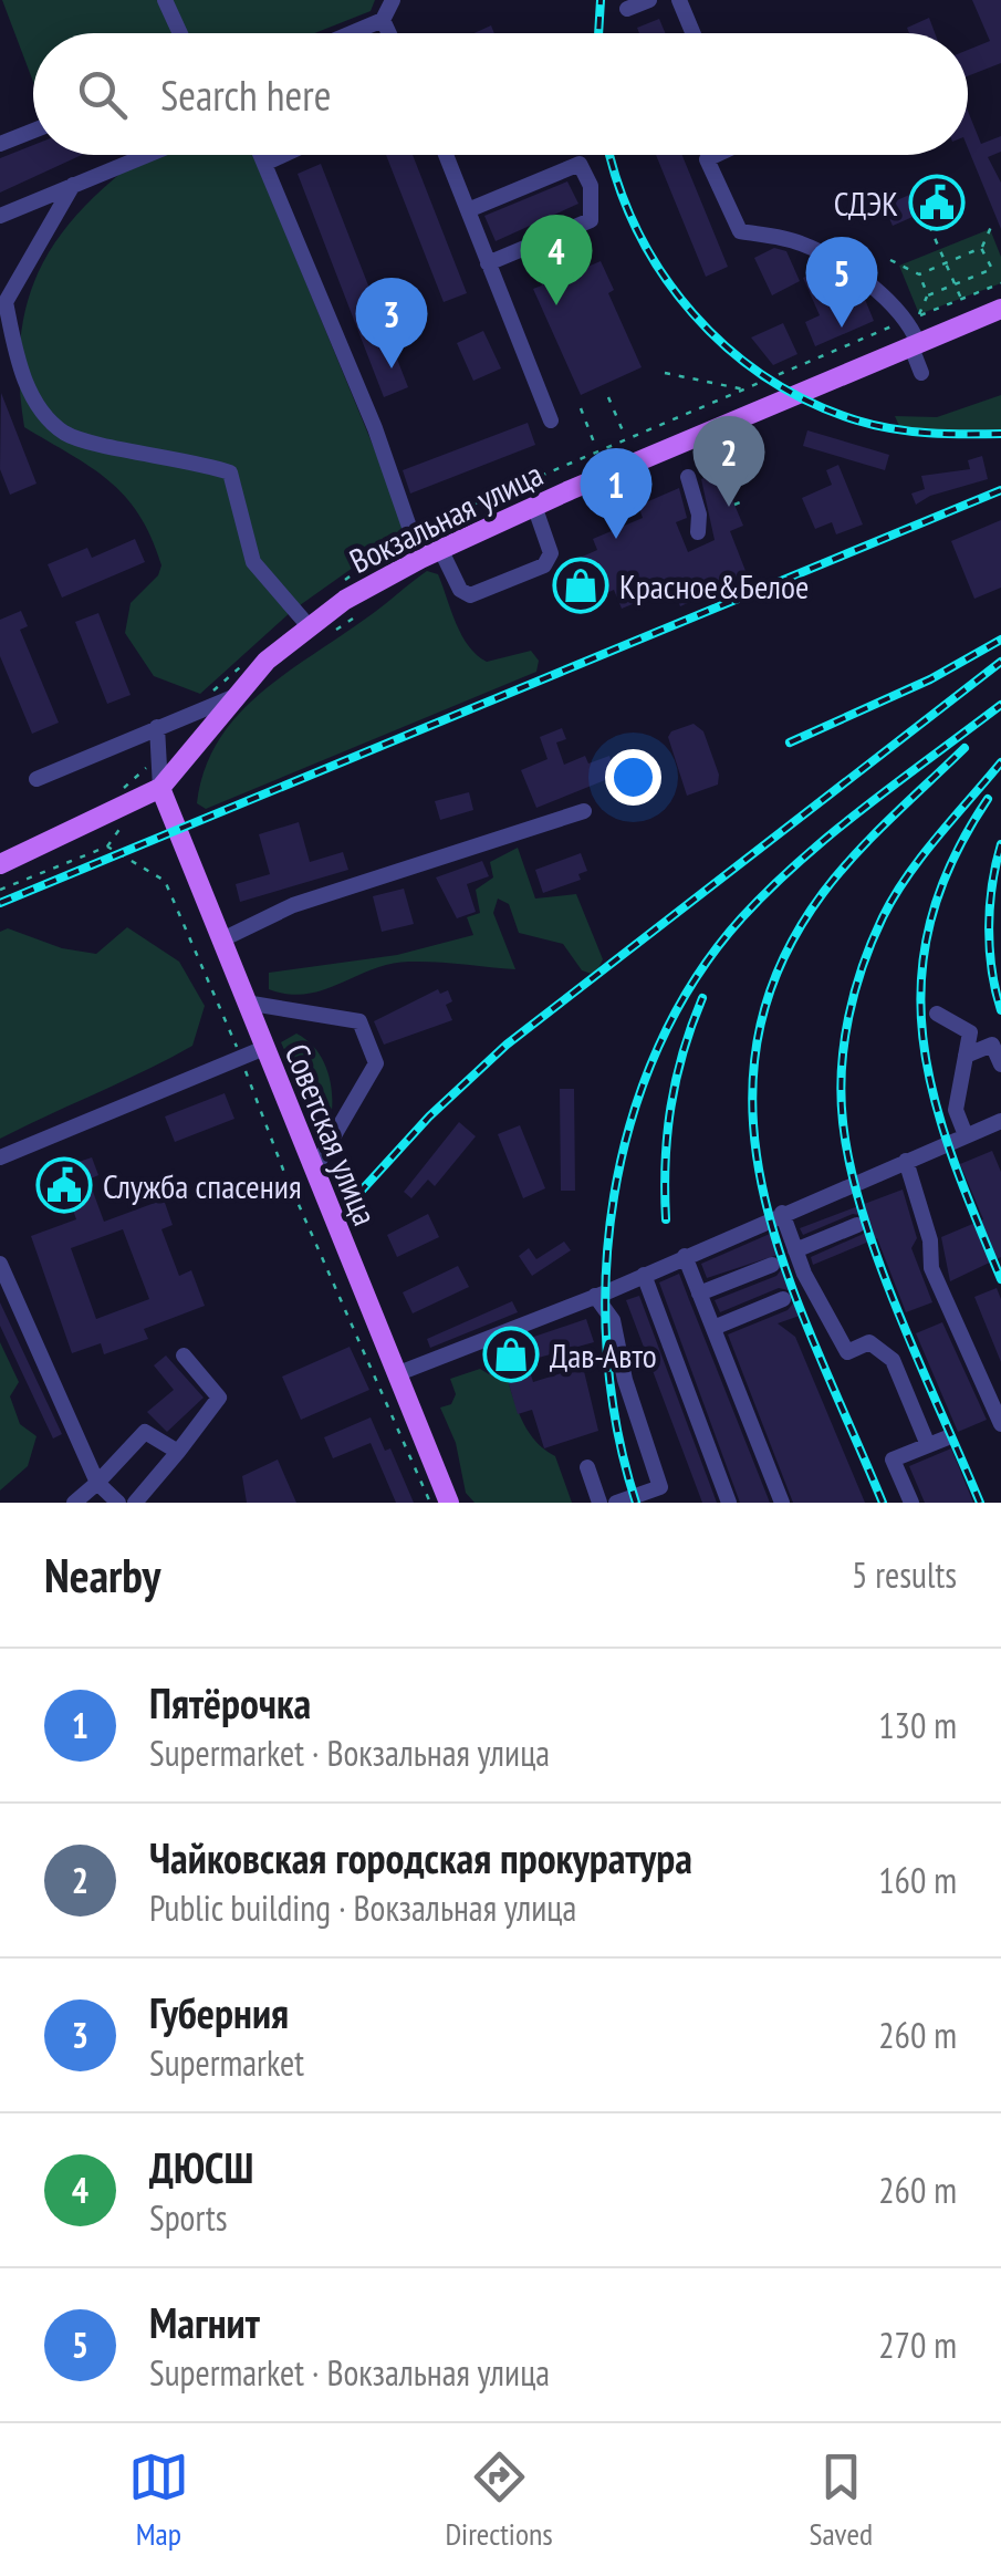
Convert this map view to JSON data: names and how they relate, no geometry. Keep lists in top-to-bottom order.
{
  "streets": {
    "main road": ["Вокзальная улица", "Советская улица"]
  },
  "crossings": [
    ["Вокзальная улица", "Советская улица"]
  ],
  "places": {
    "public building": ["СДЭК", "Служба спасения"],
    "shop": ["Красное&Белое", "Дав-Авто"]
  },
  "page": {
    "search": "Search here",
    "pins": [
      "4",
      "5",
      "3",
      "2",
      "1"
    ],
    "heading": ["Nearby", "5 results"],
    "list": [
      {
        "mark": "1",
        "name": "Пятёрочка",
        "note": "Supermarket · Вокзальная улица",
        "value": "130 m"
      },
      {
        "mark": "2",
        "name": "Чайковская городская прокуратура",
        "note": "Public building · Вокзальная улица",
        "value": "160 m"
      },
      {
        "mark": "3",
        "name": "Губерния",
        "note": "Supermarket",
        "value": "260 m"
      },
      {
        "mark": "4",
        "name": "ДЮСШ",
        "note": "Sports",
        "value": "260 m"
      },
      {
        "mark": "5",
        "name": "Магнит",
        "note": "Supermarket · Вокзальная улица",
        "value": "270 m"
      }
    ],
    "nav": ["Map", "Directions", "Saved"]
  }
}
